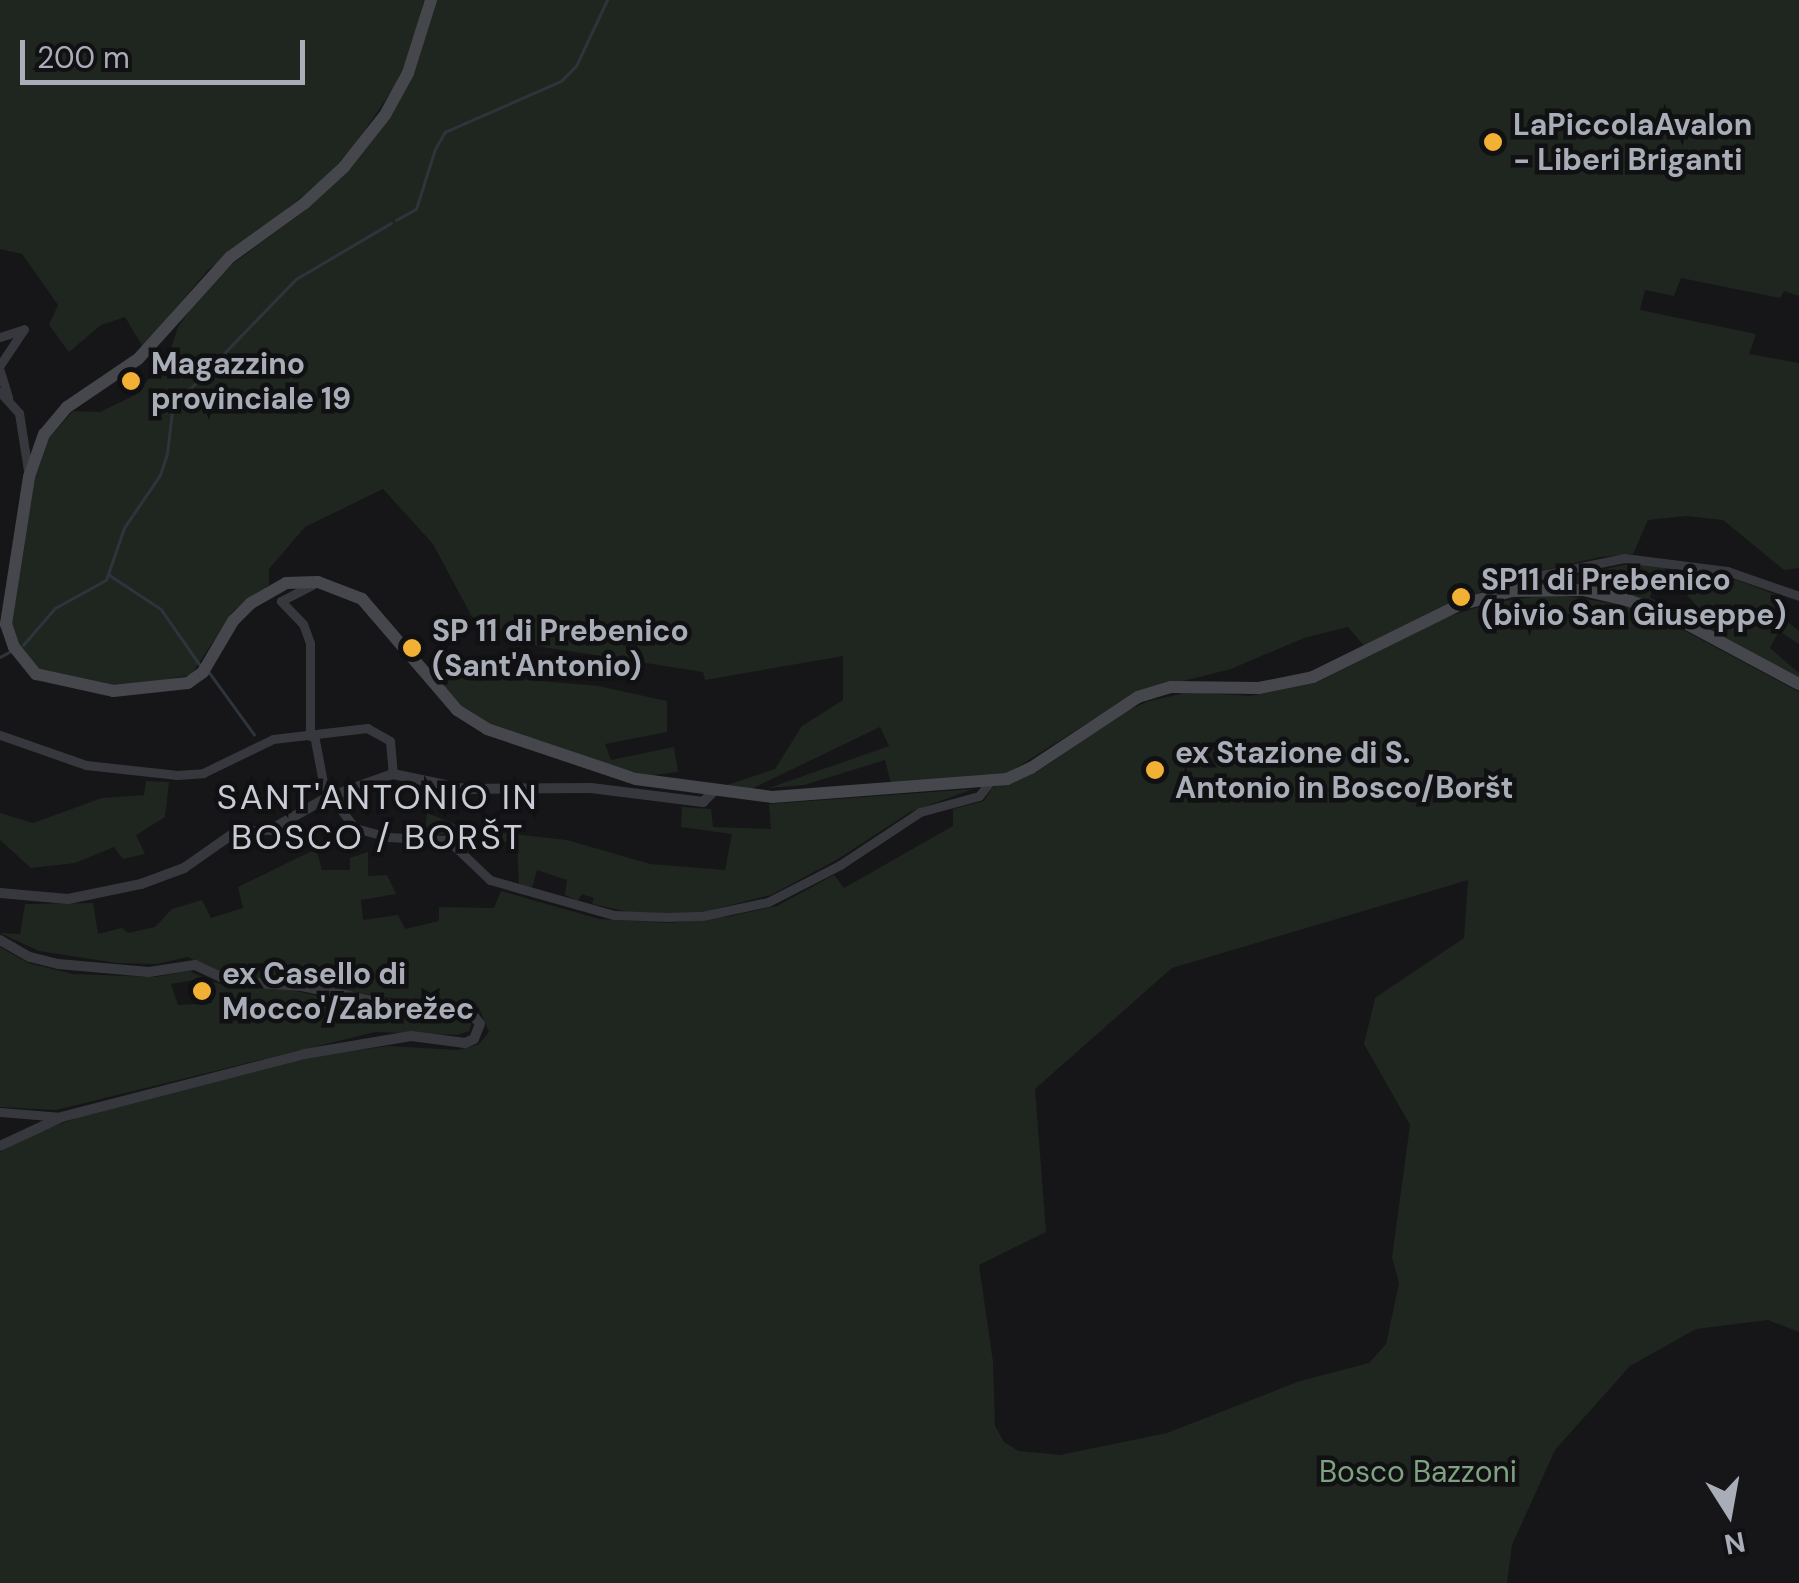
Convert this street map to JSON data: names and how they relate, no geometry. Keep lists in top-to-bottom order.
{
  "districts": ["SANT'ANTONIO IN BOSCO / BORŠT"],
  "parks": ["Bosco Bazzoni"],
  "places": [
    "LaPiccolaAvalon - Liberi Briganti",
    "Magazzino provinciale 19",
    "SP11 di Prebenico (bivio San Giuseppe)",
    "SP 11 di Prebenico (Sant'Antonio)",
    "ex Stazione di S. Antonio in Bosco/Boršt",
    "ex Casello di Mocco'/Zabrežec"
  ],
  "scale_bar": "200 m",
  "north": "bottom"
}
